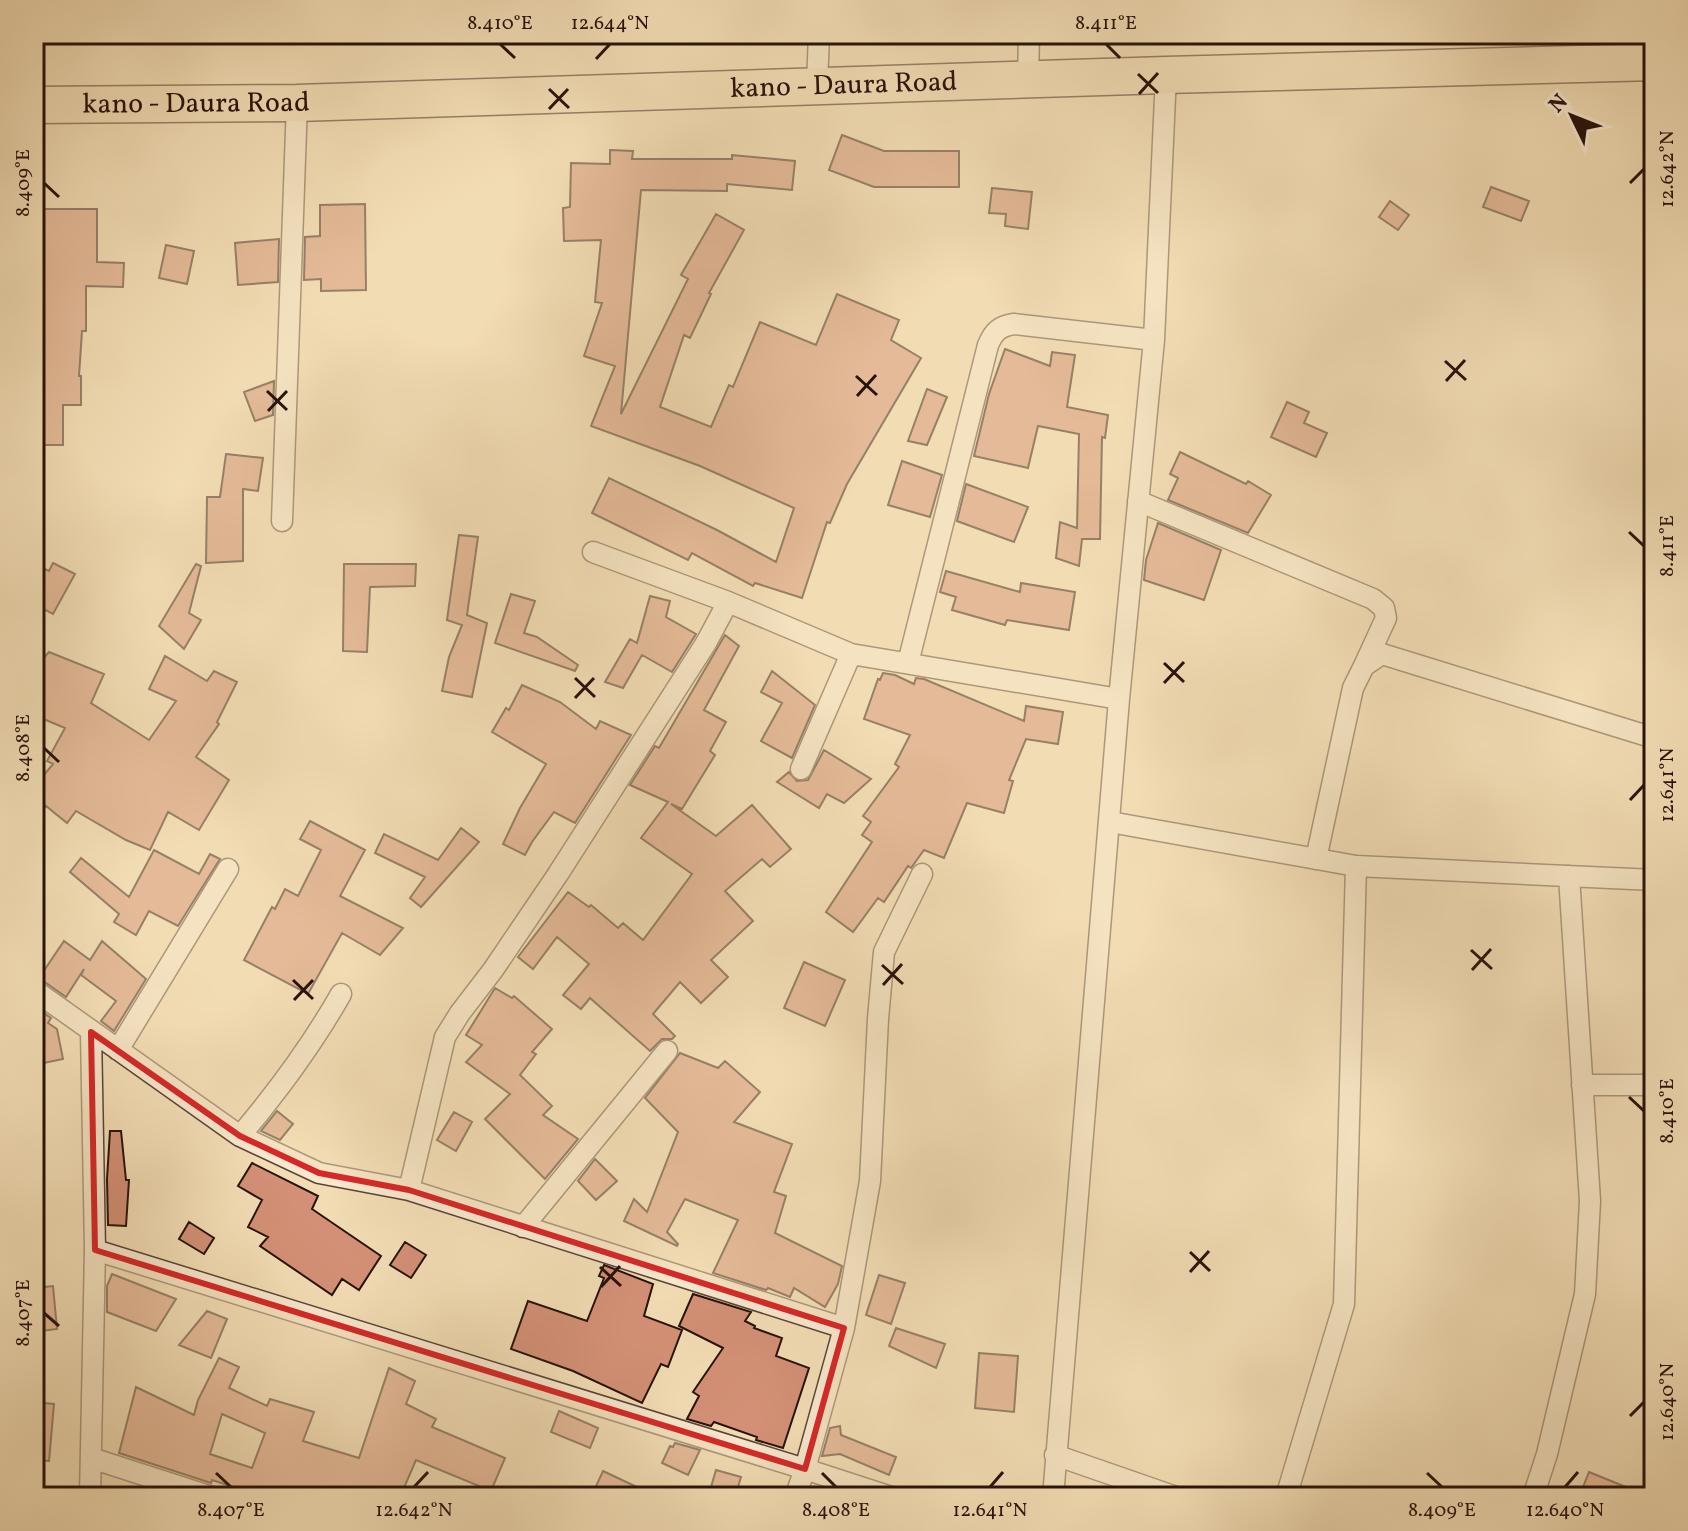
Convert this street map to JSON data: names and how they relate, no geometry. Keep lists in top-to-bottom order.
{
  "streets": {
    "highway": ["kano - Daura Road"]
  },
  "north": "top left",
  "coordinates": [
    "8.410°E",
    "12.644°N",
    "8.411°E",
    "12.642°N",
    "8.409°E",
    "8.408°E",
    "12.641°N",
    "8.407°E",
    "12.640°N"
  ]
}
